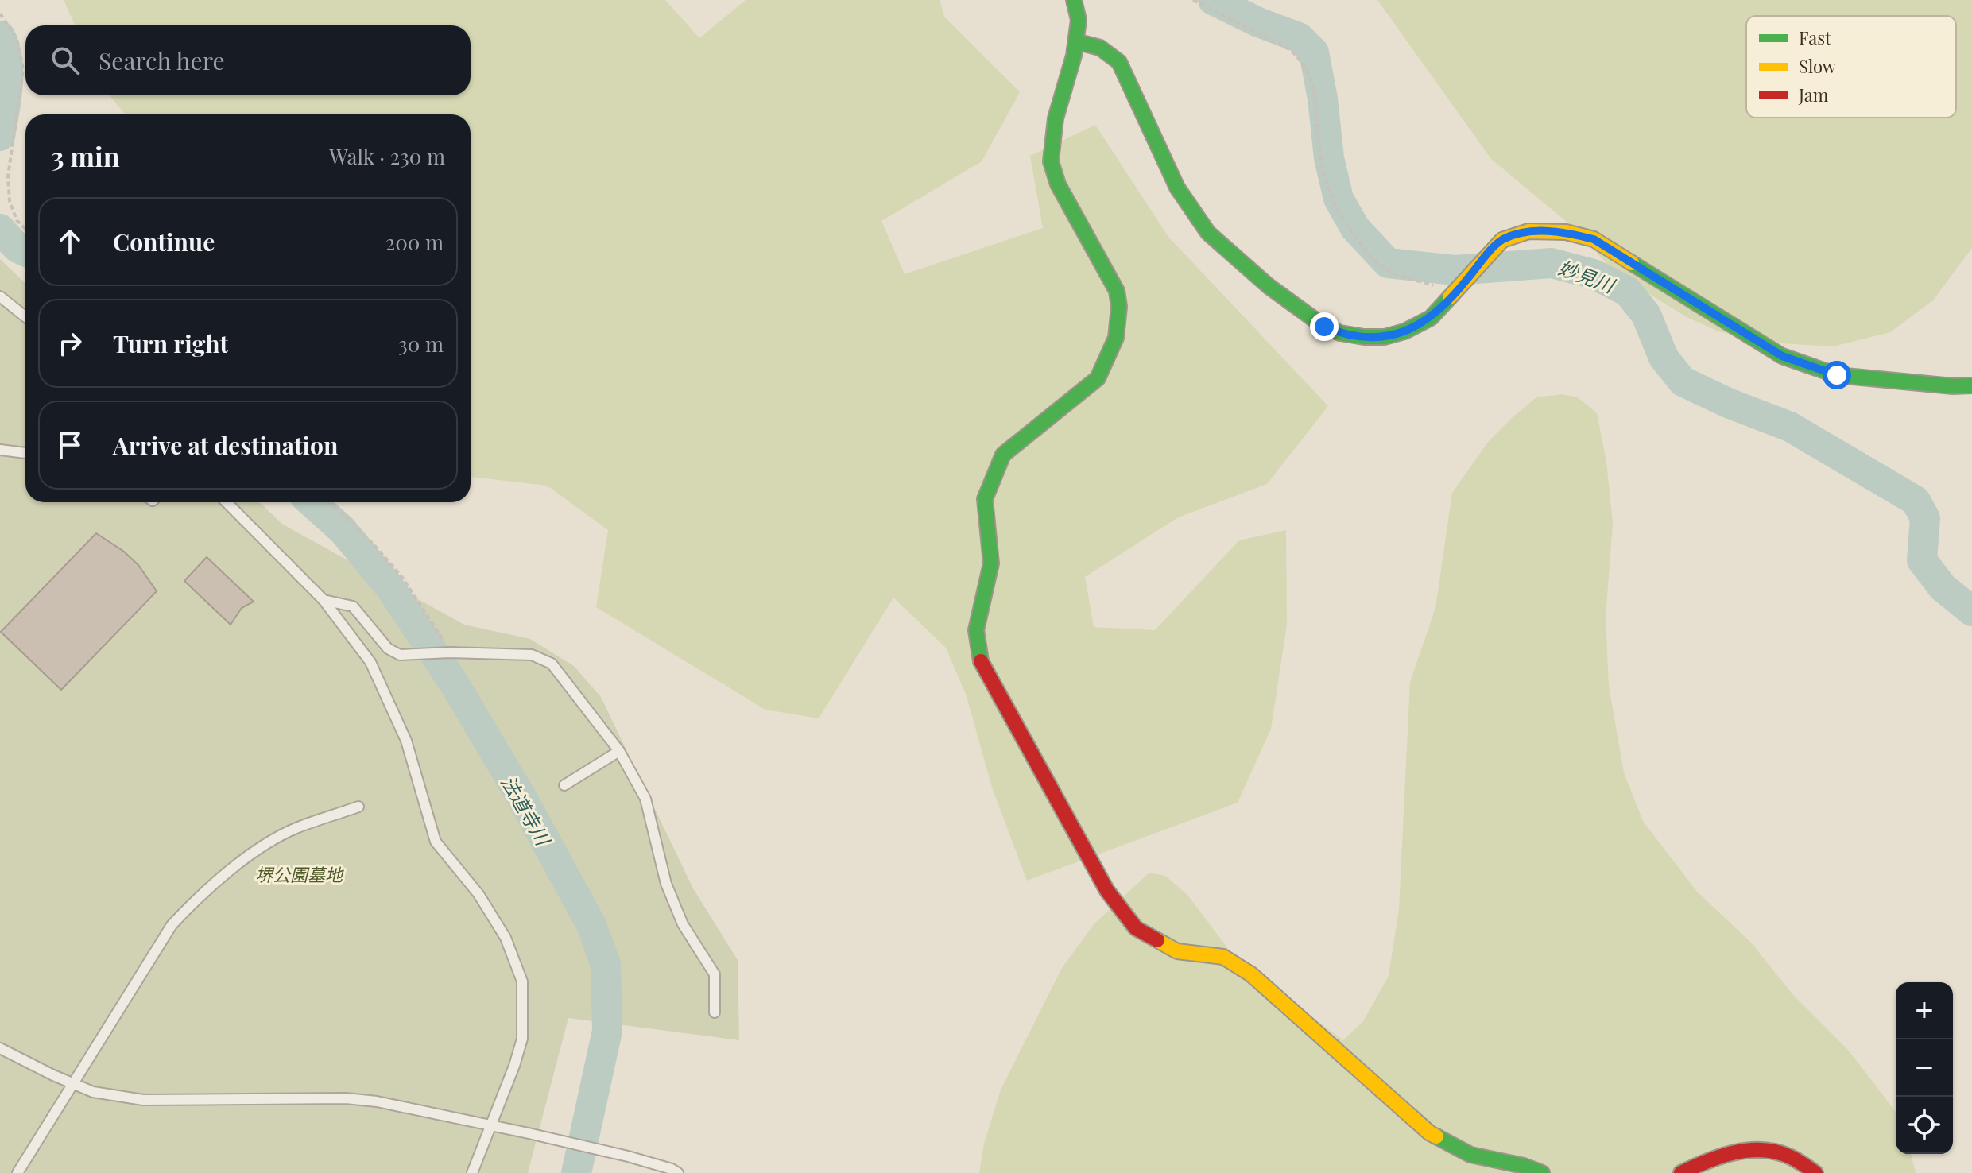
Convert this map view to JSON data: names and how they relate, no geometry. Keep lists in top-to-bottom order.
{
  "water": ["妙見川", "法道寺川"],
  "parks": ["堺公園墓地"],
  "legend": ["Fast", "Slow", "Jam"],
  "page": {
    "search": "Search here",
    "heading": ["3 min", "Walk · 230 m"],
    "list": [
      ["Continue", "200 m"],
      ["Turn right", "30 m"],
      "Arrive at destination"
    ],
    "map_buttons": ["+", "−"]
  }
}
